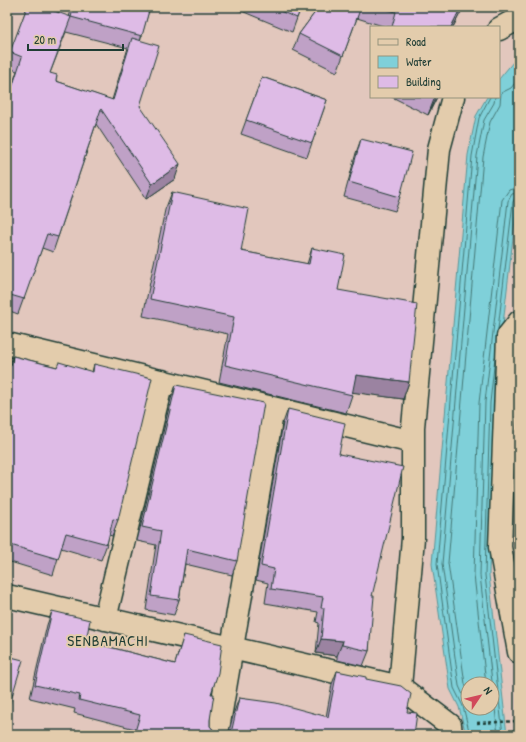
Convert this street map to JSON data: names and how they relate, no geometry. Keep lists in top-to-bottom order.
{
  "districts": ["SENBAMACHI"],
  "legend": ["Road", "Water", "Building"],
  "scale_bar": "20 m",
  "north": "top right"
}
